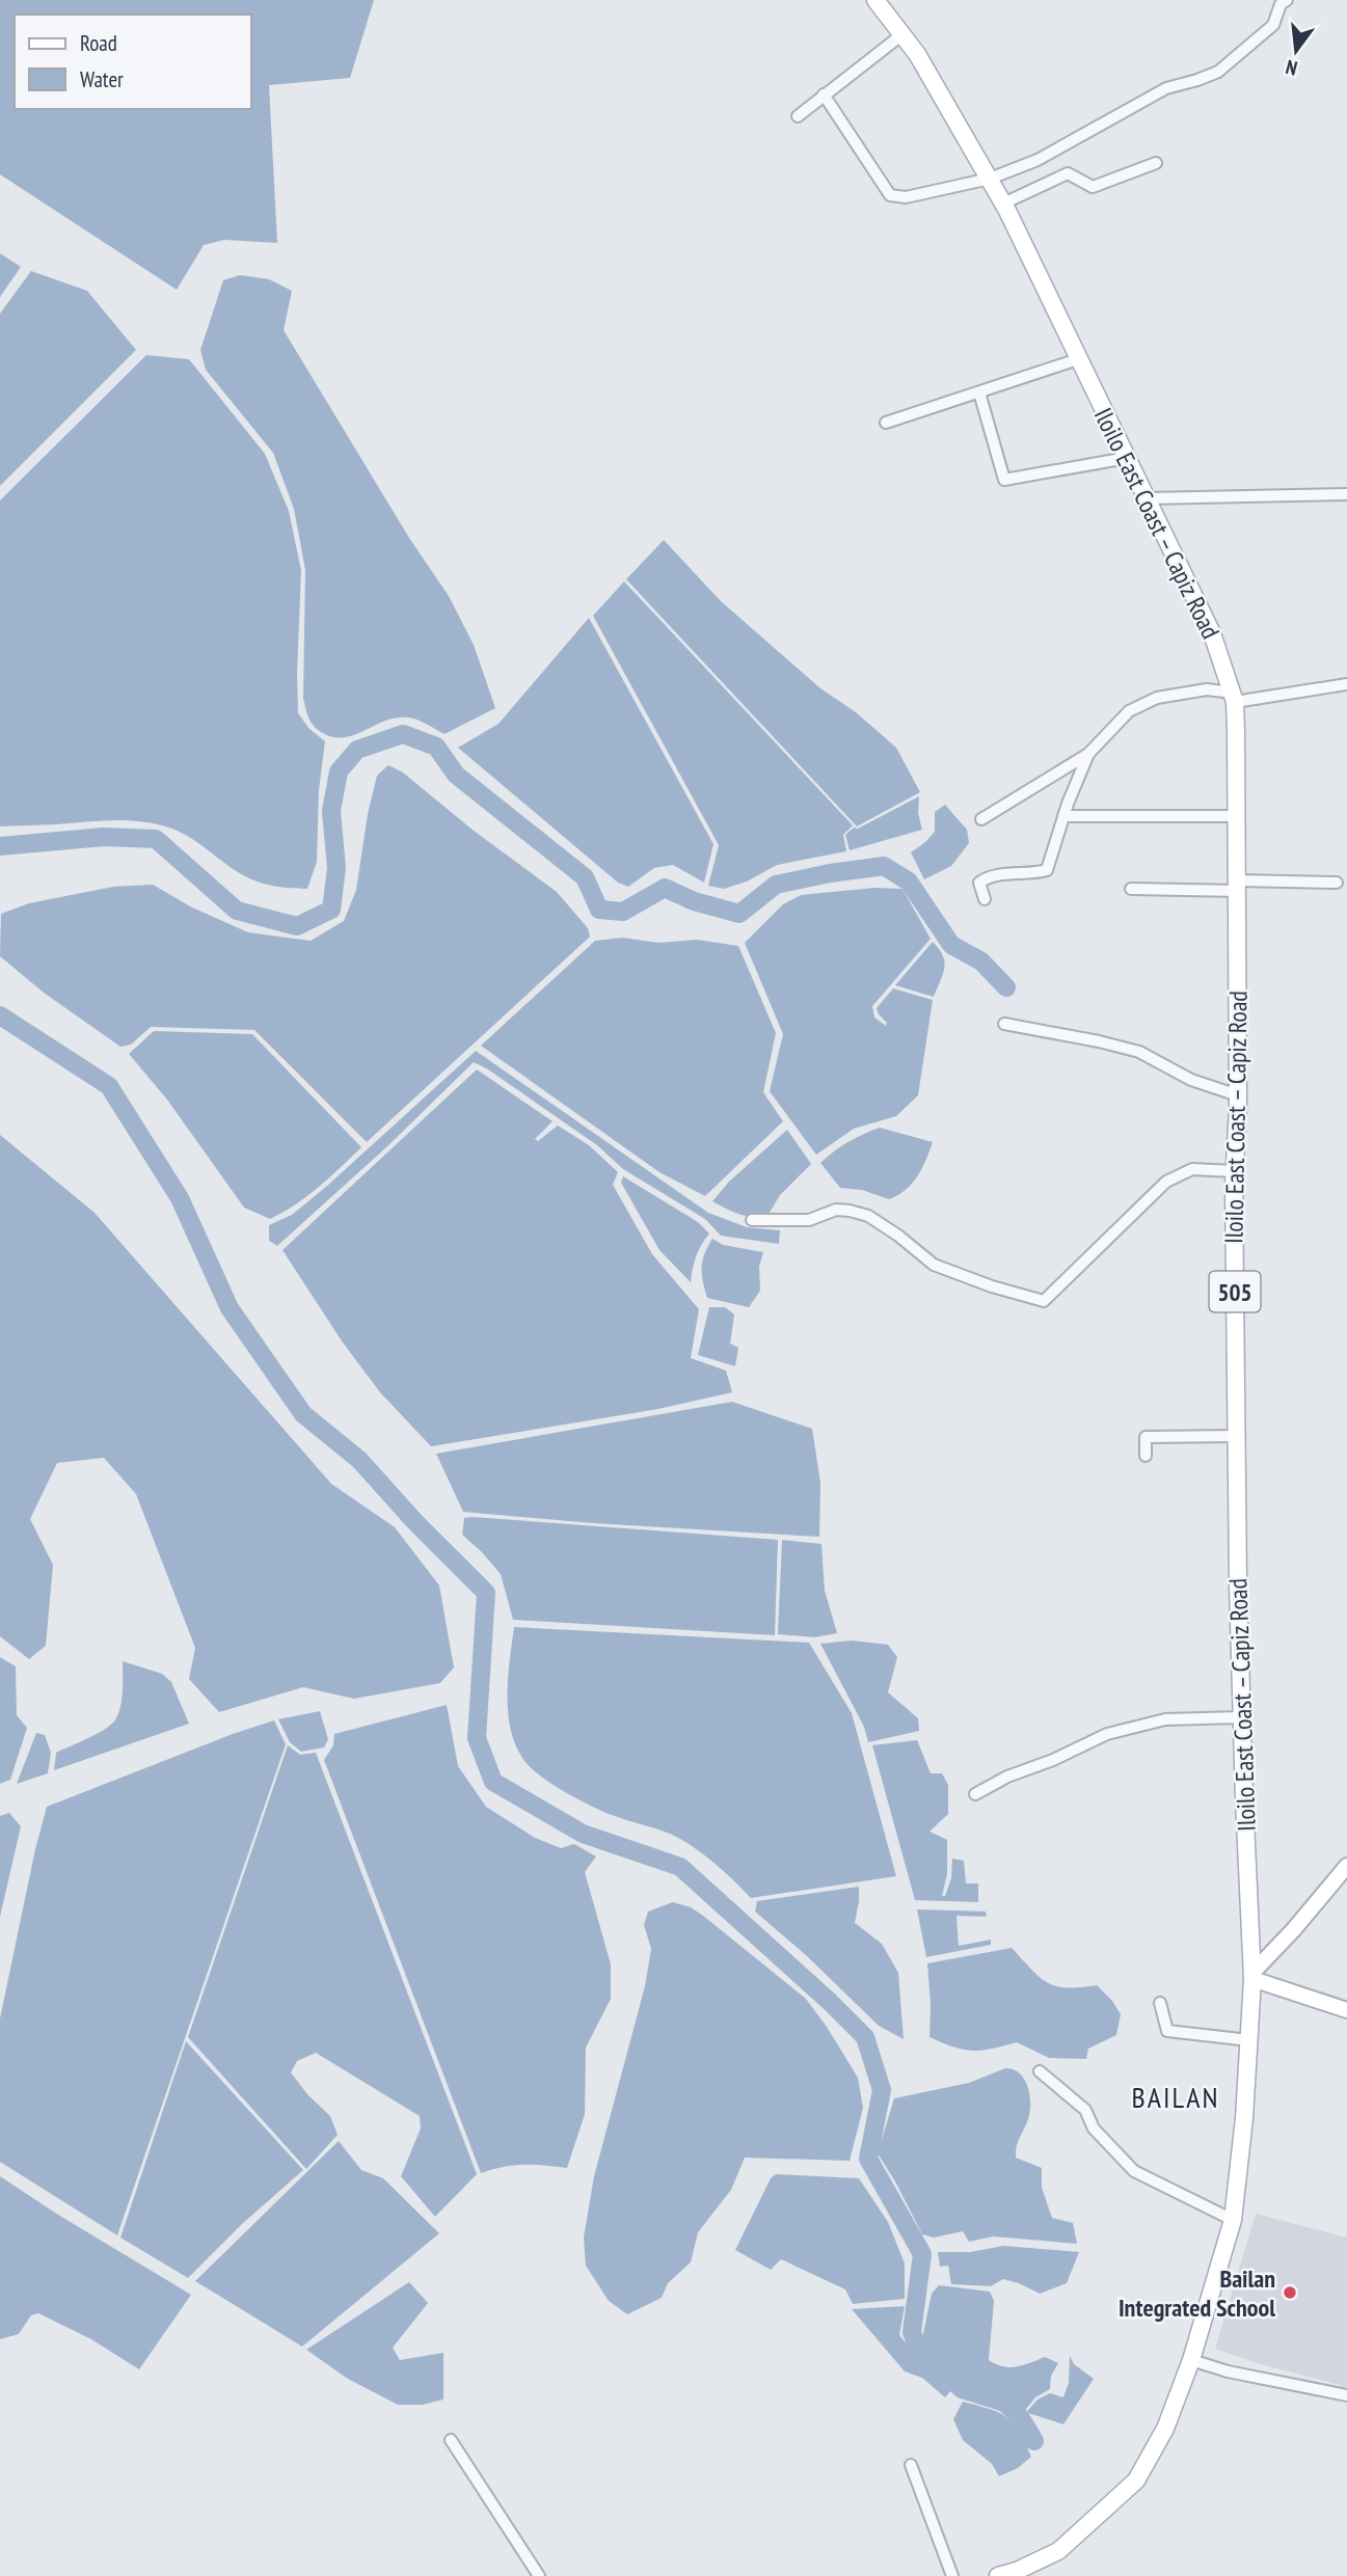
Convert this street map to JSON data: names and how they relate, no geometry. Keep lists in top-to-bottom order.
{
  "streets": {
    "main road": ["Iloilo East Coast – Capiz Road", "505"]
  },
  "districts": ["BAILAN"],
  "places": ["Bailan Integrated School"],
  "legend": ["Road", "Water"],
  "north": "bottom"
}
